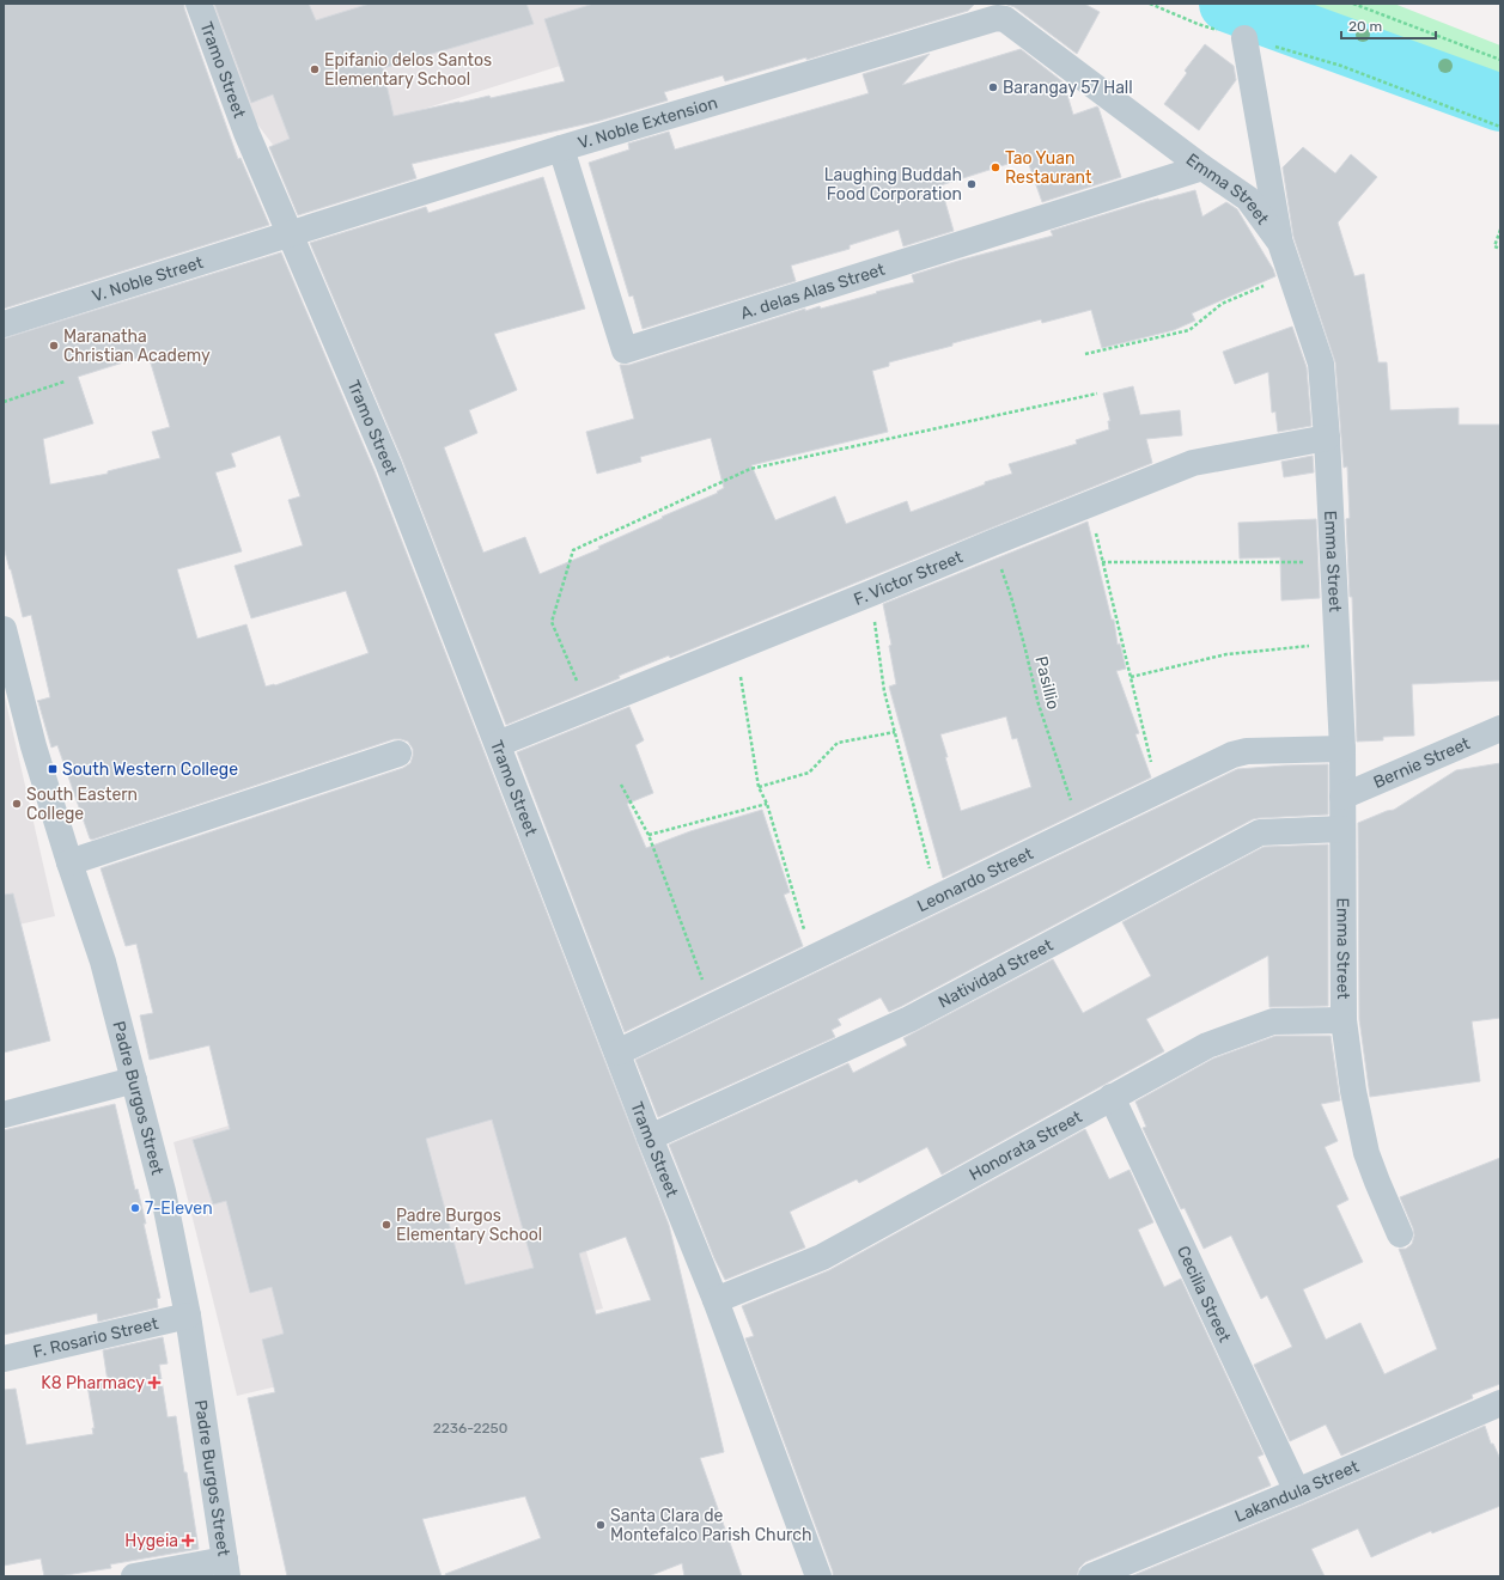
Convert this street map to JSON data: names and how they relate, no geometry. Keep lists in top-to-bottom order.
{
  "streets": {
    "street": [
      "Tramo Street",
      "V. Noble Extension",
      "Emma Street",
      "V. Noble Street",
      "A. delas Alas Street",
      "F. Victor Street",
      "Bernie Street",
      "Leonardo Street",
      "Natividad Street",
      "Padre Burgos Street",
      "Honorata Street",
      "Cecilia Street",
      "F. Rosario Street",
      "Lakandula Street"
    ],
    "path": ["Pasillio"]
  },
  "crossings": [
    ["Tramo Street", "V. Noble Extension"],
    ["Tramo Street", "V. Noble Street"],
    ["Tramo Street", "F. Victor Street"],
    ["Tramo Street", "Leonardo Street"],
    ["Tramo Street", "Natividad Street"],
    ["Tramo Street", "Honorata Street"],
    ["V. Noble Extension", "Emma Street"],
    ["V. Noble Extension", "V. Noble Street"],
    ["V. Noble Extension", "A. delas Alas Street"],
    ["Emma Street", "A. delas Alas Street"],
    ["Emma Street", "F. Victor Street"],
    ["Emma Street", "Bernie Street"],
    ["Emma Street", "Leonardo Street"],
    ["Emma Street", "Natividad Street"],
    ["Emma Street", "Honorata Street"],
    ["F. Victor Street", "Pasillio"],
    ["Pasillio", "Leonardo Street"],
    ["Padre Burgos Street", "F. Rosario Street"],
    ["Honorata Street", "Cecilia Street"],
    ["Cecilia Street", "Lakandula Street"]
  ],
  "places": {
    "other": [
      "Epifanio delos Santos Elementary School",
      "Barangay 57 Hall",
      "Tao Yuan Restaurant",
      "Laughing Buddah Food Corporation",
      "Maranatha Christian Academy",
      "South Eastern College",
      "7-Eleven",
      "Padre Burgos Elementary School",
      "Santa Clara de Montefalco Parish Church"
    ],
    "transit": ["South Western College"],
    "health": ["K8 Pharmacy", "Hygeia"]
  },
  "house_numbers": ["2236-2250"],
  "scale_bar": "20 m"
}
